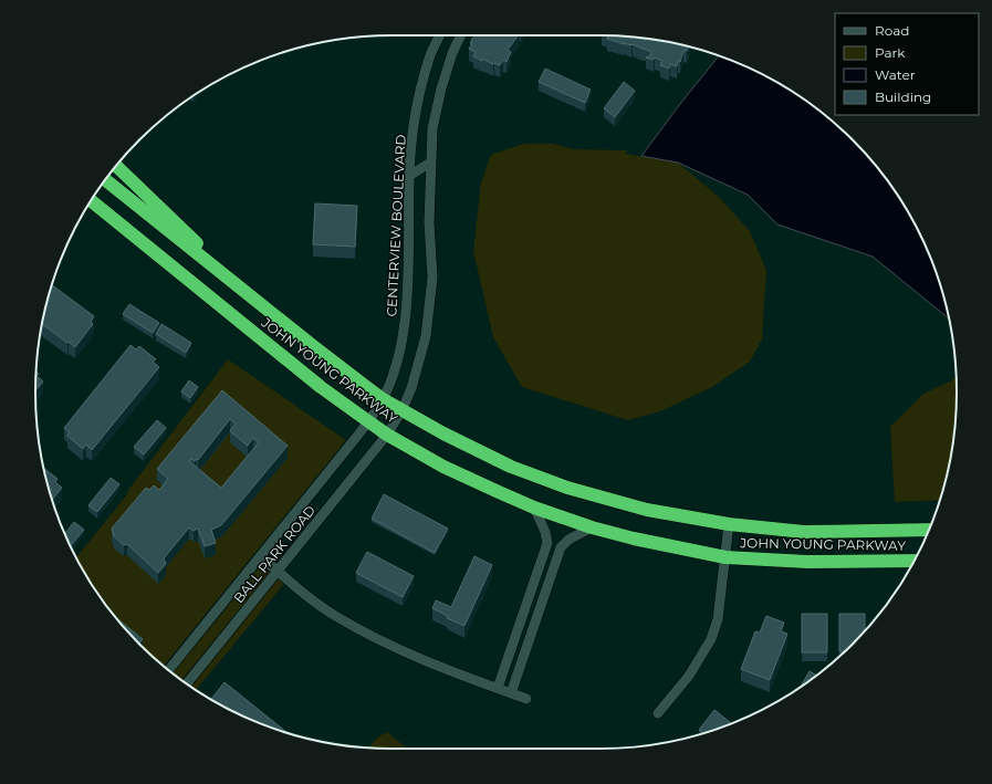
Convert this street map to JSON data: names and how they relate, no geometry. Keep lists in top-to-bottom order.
{
  "streets": {
    "highway": ["JOHN YOUNG PARKWAY"],
    "street": ["CENTERVIEW BOULEVARD", "BALL PARK ROAD"]
  },
  "crossings": [
    ["CENTERVIEW BOULEVARD", "JOHN YOUNG PARKWAY"],
    ["CENTERVIEW BOULEVARD", "BALL PARK ROAD"],
    ["JOHN YOUNG PARKWAY", "BALL PARK ROAD"]
  ],
  "legend": [
    "Road",
    "Park",
    "Water",
    "Building"
  ]
}
